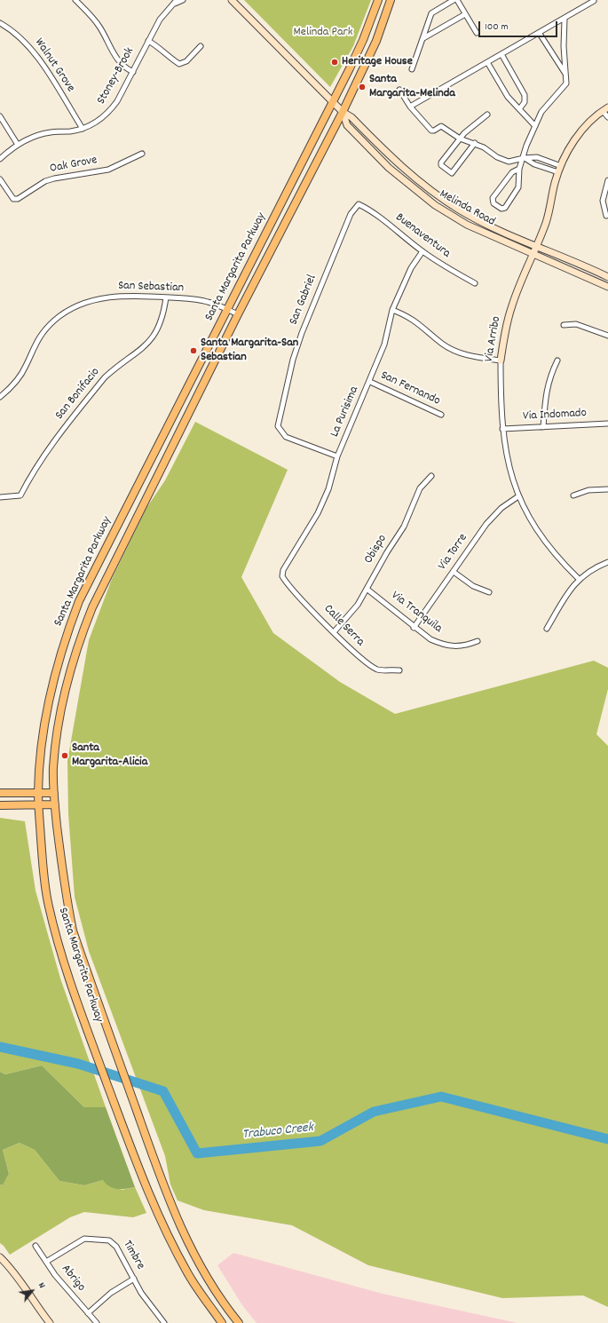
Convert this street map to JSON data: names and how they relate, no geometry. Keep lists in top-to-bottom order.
{
  "streets": {
    "main road": ["Melinda Road", "Santa Margarita Parkway", "Via Arribo"],
    "street": [
      "Walnut Grove",
      "Stoney-Brook",
      "Oak Grove",
      "Buenaventura",
      "San Sebastian",
      "San Gabriel",
      "San Fernando",
      "San Bonifacio",
      "La Purisima",
      "Via Indomado",
      "Obispo",
      "Via Torre",
      "Via Tranquila",
      "Calle Serra",
      "Timbre",
      "Abrigo"
    ]
  },
  "crossings": [
    ["Walnut Grove", "Stoney-Brook"],
    ["Melinda Road", "Santa Margarita Parkway"],
    ["Melinda Road", "Via Arribo"],
    ["Buenaventura", "San Gabriel"],
    ["Buenaventura", "La Purisima"],
    ["Santa Margarita Parkway", "San Sebastian"],
    ["San Sebastian", "San Bonifacio"],
    ["San Gabriel", "La Purisima"],
    ["Via Arribo", "Via Indomado"],
    ["Via Arribo", "Via Torre"],
    ["San Fernando", "La Purisima"],
    ["La Purisima", "Calle Serra"],
    ["Obispo", "Via Tranquila"],
    ["Obispo", "Calle Serra"],
    ["Via Torre", "Via Tranquila"],
    ["Timbre", "Abrigo"]
  ],
  "water": ["Trabuco Creek"],
  "parks": ["Melinda Park"],
  "places": [
    "Heritage House",
    "Santa Margarita-Melinda",
    "Santa Margarita-San Sebastian",
    "Santa Margarita-Alicia"
  ],
  "scale_bar": "100 m",
  "north": "top right"
}
